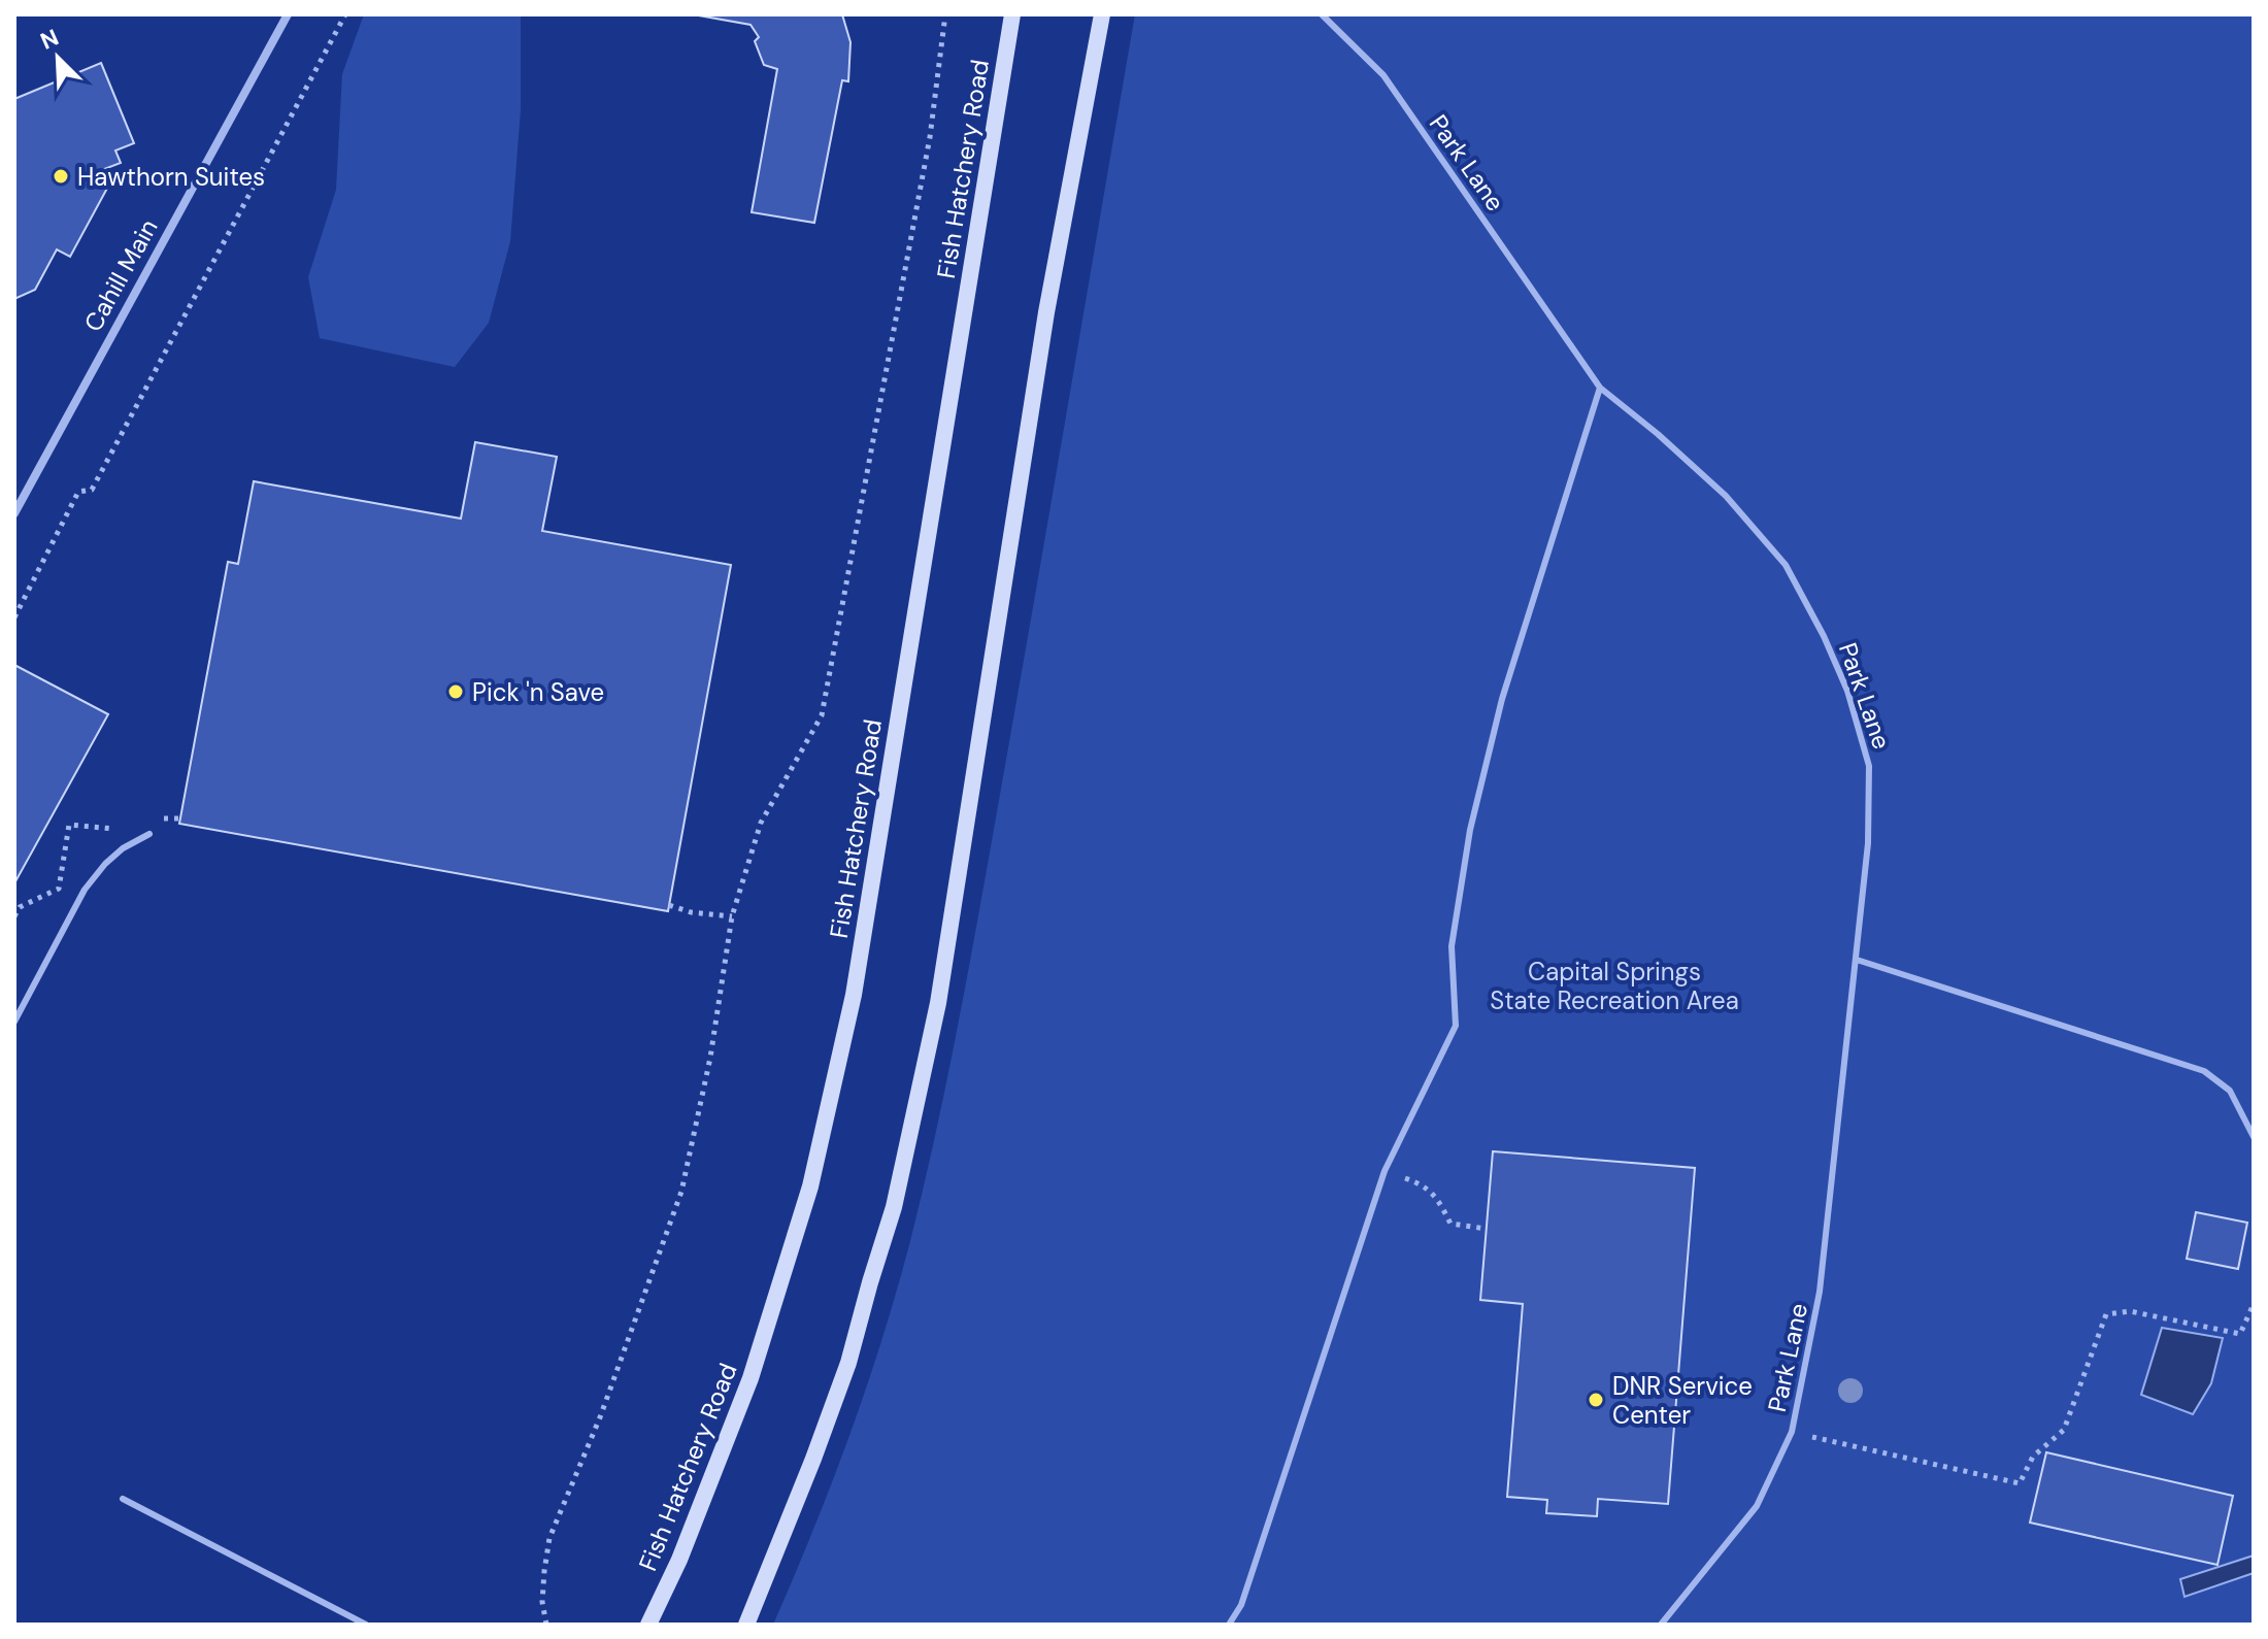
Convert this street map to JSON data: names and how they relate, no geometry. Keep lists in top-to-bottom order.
{
  "streets": {
    "main road": ["Fish Hatchery Road"],
    "street": ["Cahill Main"],
    "lane": ["Park Lane"]
  },
  "parks": ["Capital Springs State Recreation Area"],
  "places": ["Hawthorn Suites", "Pick 'n Save", "DNR Service Center"],
  "north": "top left"
}
